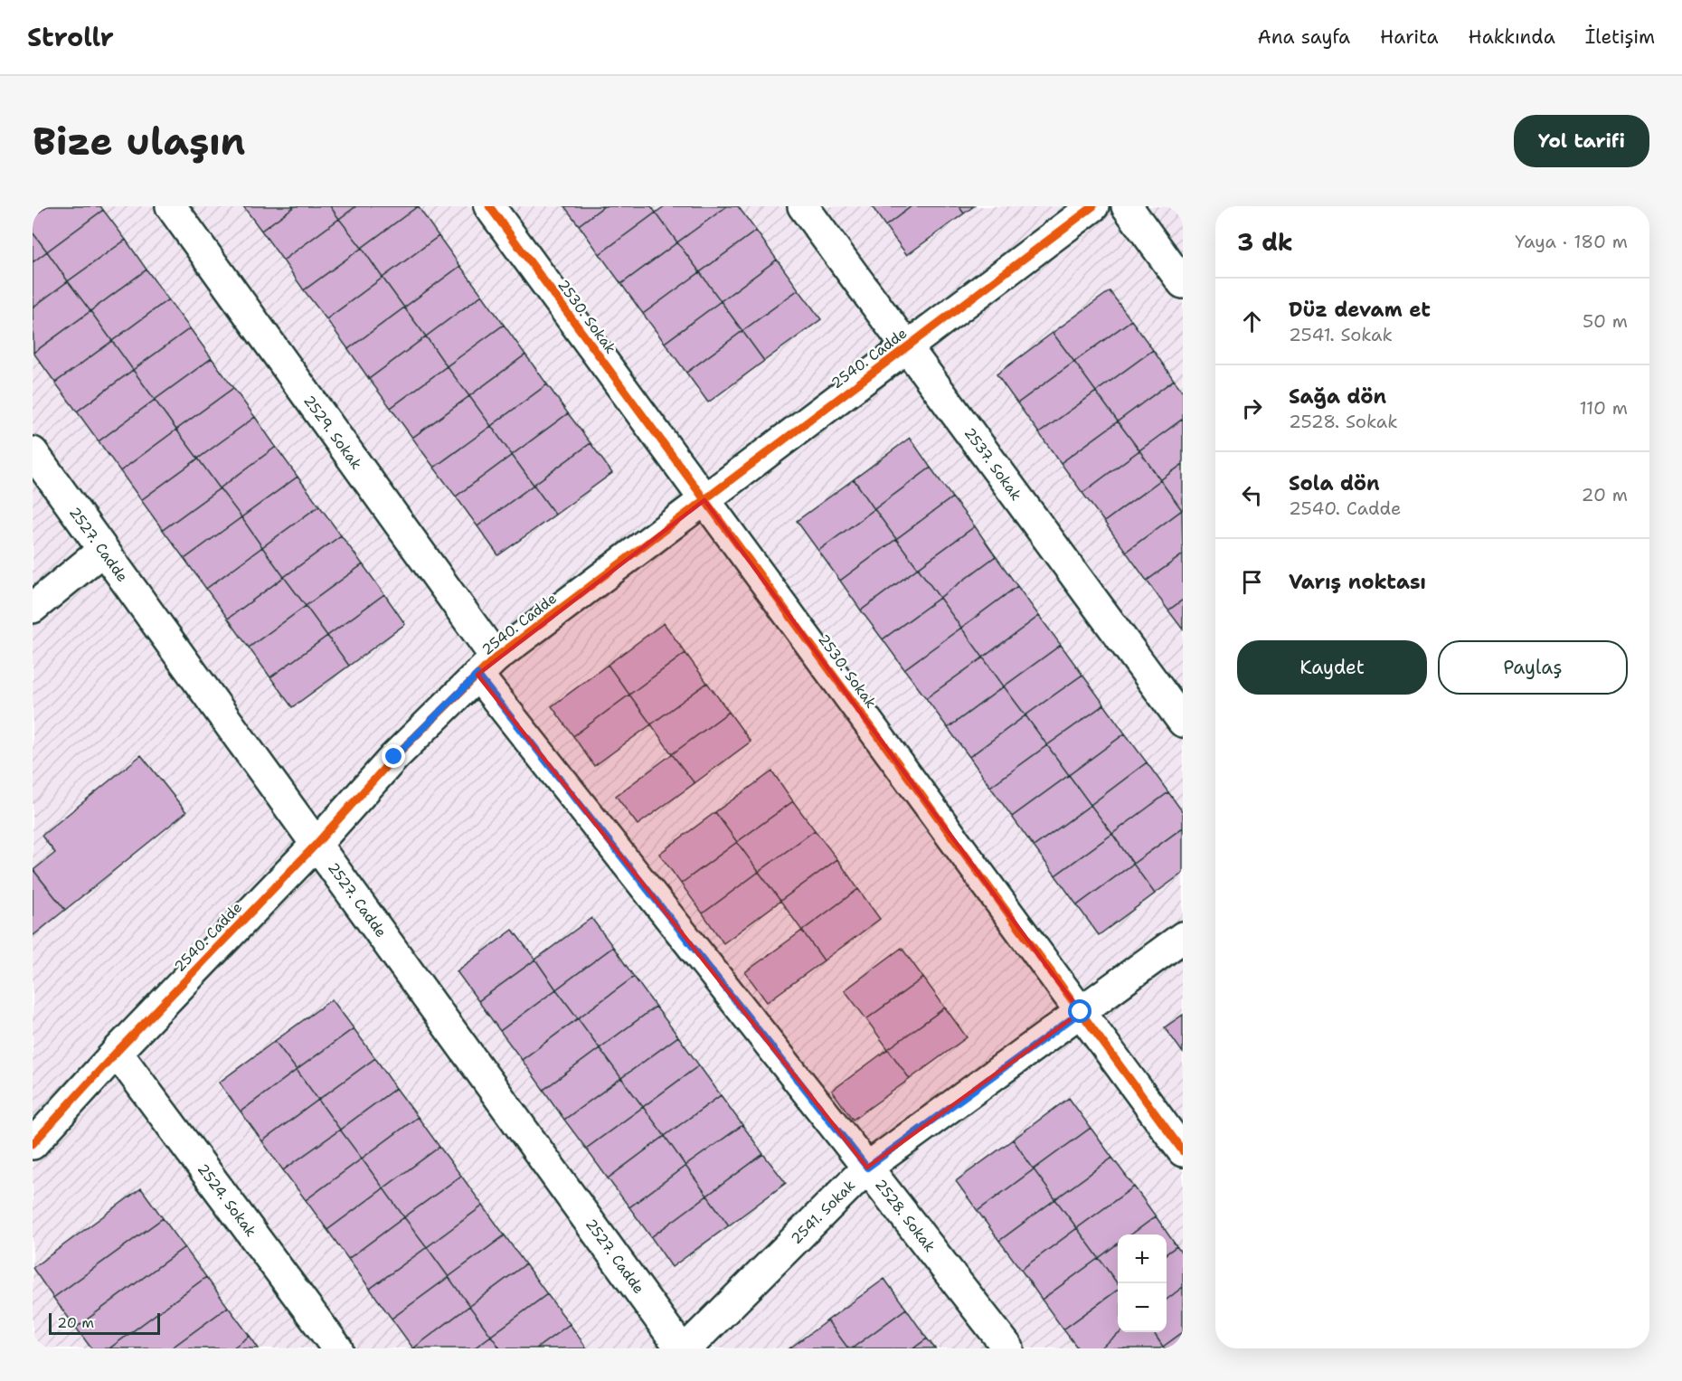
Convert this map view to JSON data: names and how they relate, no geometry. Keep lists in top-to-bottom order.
{
  "streets": {
    "street": [
      "2530. Sokak",
      "2540. Cadde",
      "2529. Sokak",
      "2537. Sokak",
      "2527. Cadde",
      "2524. Sokak",
      "2541. Sokak",
      "2528. Sokak"
    ]
  },
  "crossings": [
    ["2530. Sokak", "2540. Cadde"],
    ["2530. Sokak", "2541. Sokak"],
    ["2540. Cadde", "2529. Sokak"],
    ["2540. Cadde", "2537. Sokak"],
    ["2540. Cadde", "2527. Cadde"],
    ["2540. Cadde", "2524. Sokak"],
    ["2540. Cadde", "2528. Sokak"],
    ["2529. Sokak", "2528. Sokak"],
    ["2541. Sokak", "2528. Sokak"]
  ],
  "scale_bar": "20 m",
  "page": {
    "header": "Strollr",
    "nav": [
      "Ana sayfa",
      "Harita",
      "Hakkında",
      "İletişim"
    ],
    "buttons": [
      "Yol tarifi",
      ["Kaydet", "Paylaş"]
    ],
    "title": "Bize ulaşın",
    "heading": ["3 dk", "Yaya · 180 m"],
    "list": [
      ["Düz devam et", "2541. Sokak", "50 m"],
      ["Sağa dön", "2528. Sokak", "110 m"],
      ["Sola dön", "2540. Cadde", "20 m"],
      "Varış noktası"
    ],
    "map_buttons": ["+", "−"],
    "scale": "20 m"
  }
}
